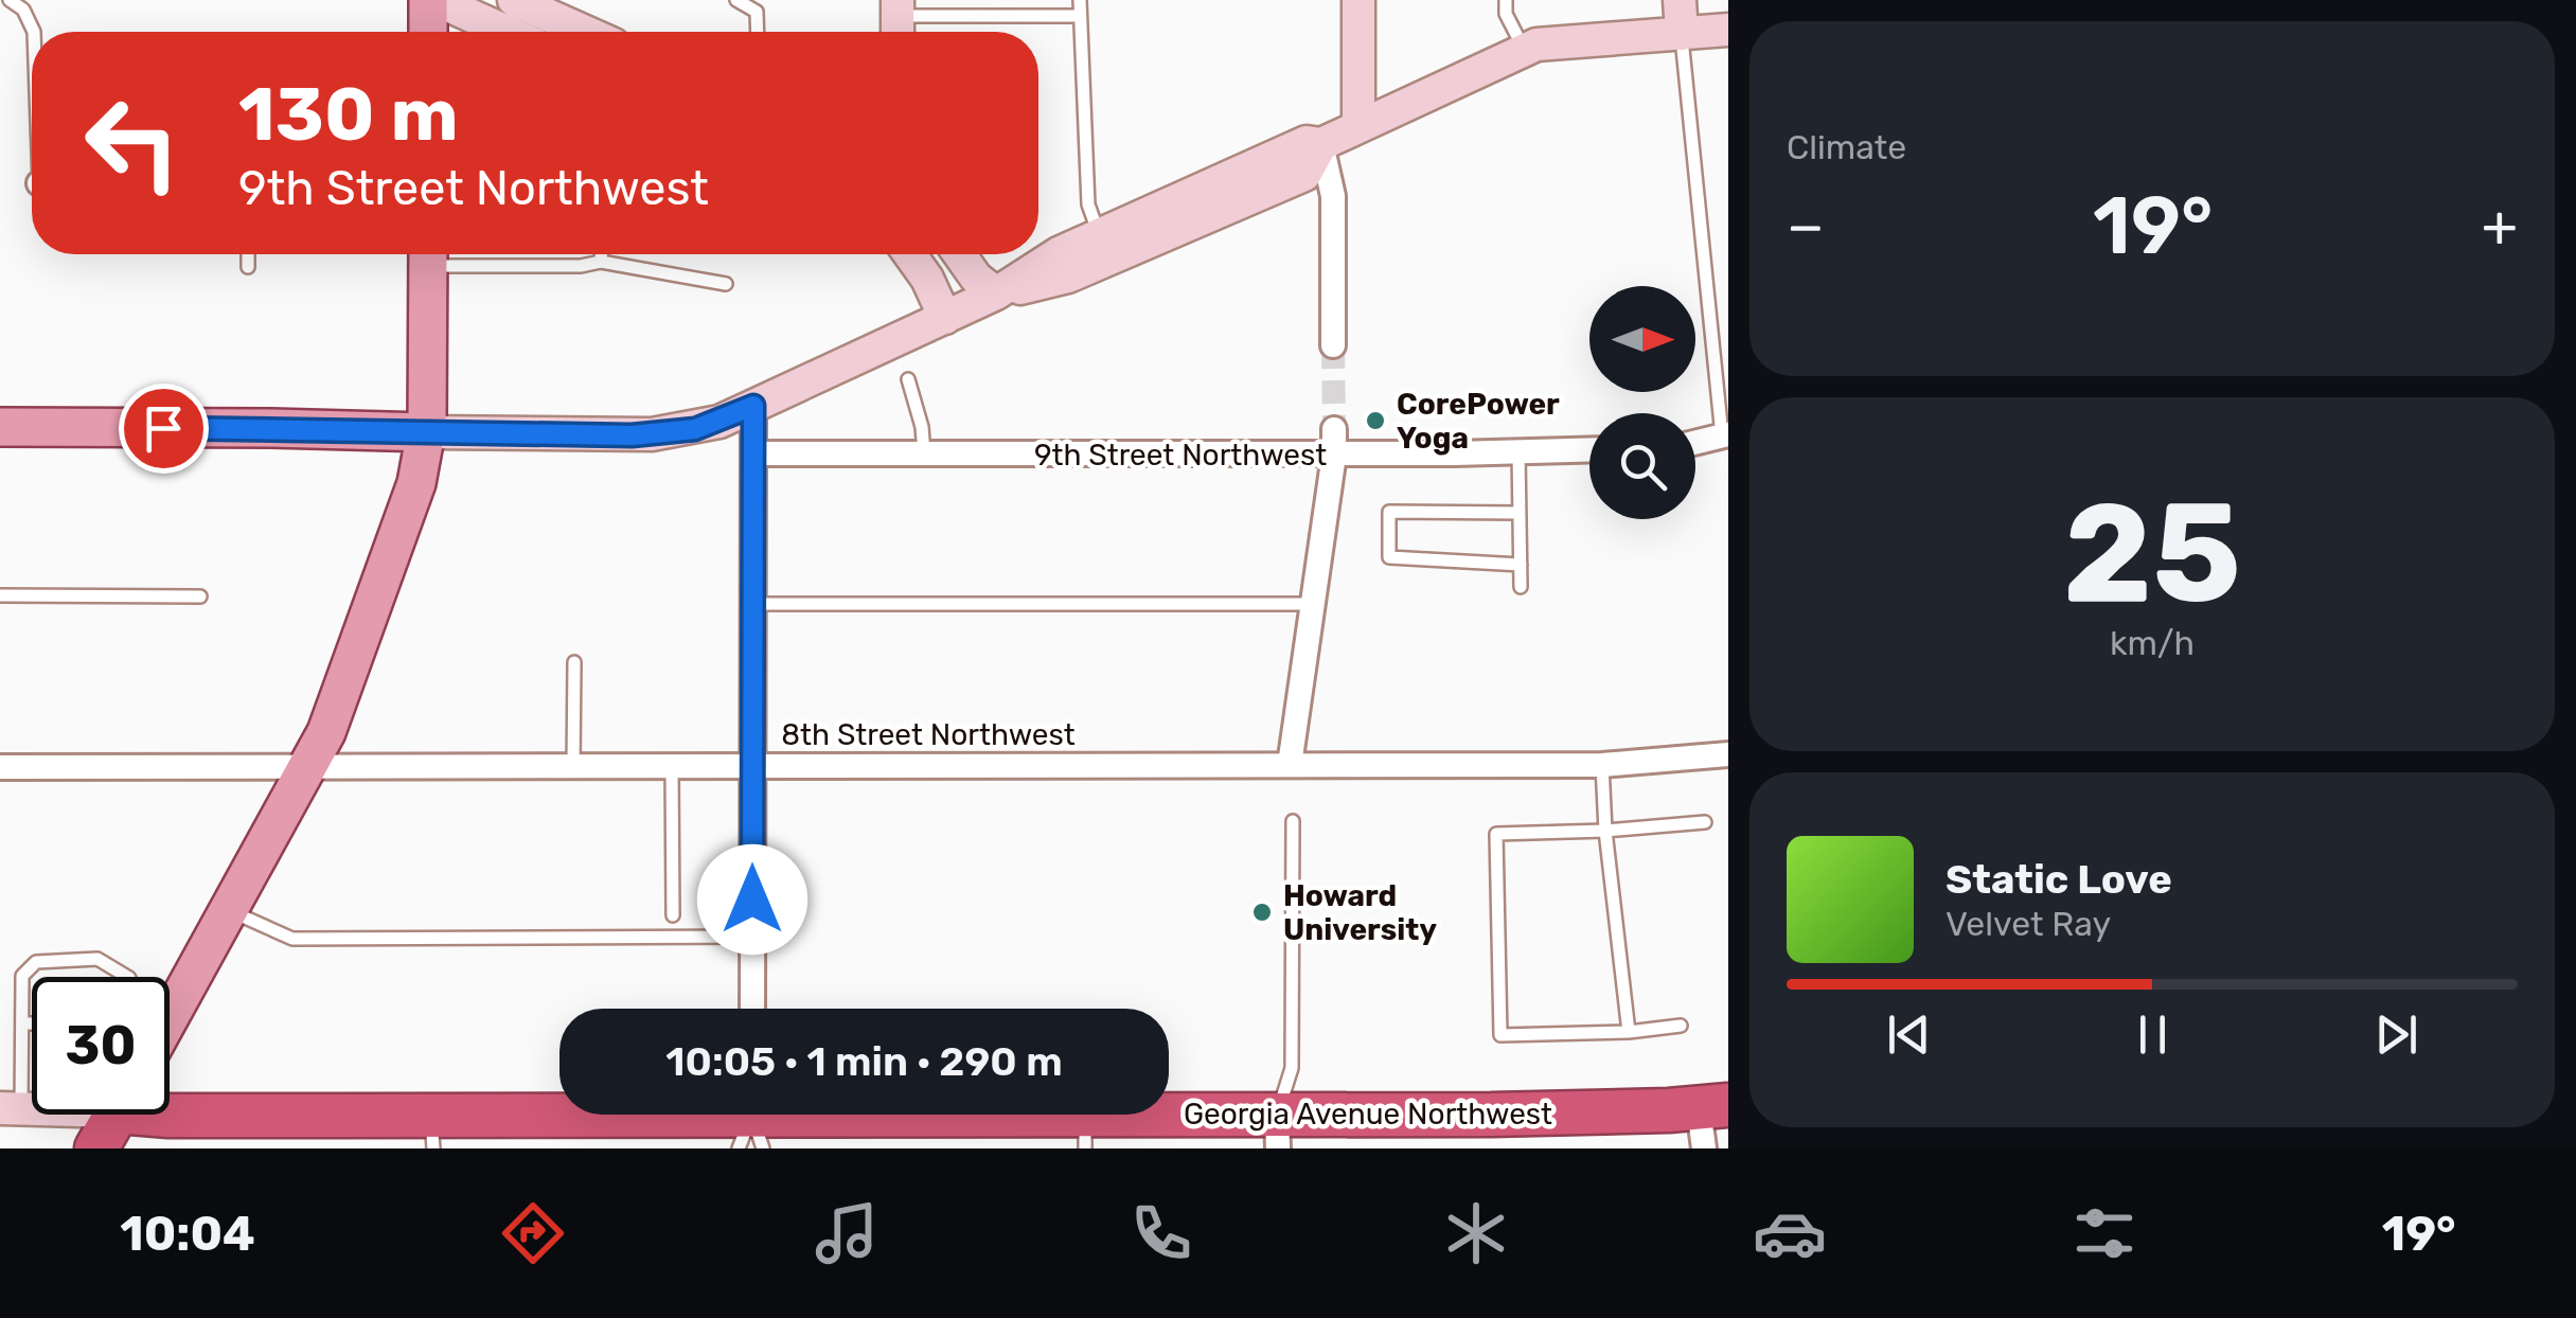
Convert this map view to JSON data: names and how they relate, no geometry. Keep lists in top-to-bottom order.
{
  "streets": {
    "highway": ["Georgia Avenue Northwest"],
    "street": ["9th Street Northwest", "8th Street Northwest"]
  },
  "places": ["CorePower Yoga", "Howard University"],
  "north": "right",
  "page": {
    "tile": [
      "Climate",
      ["25", "km/h"]
    ],
    "turn": ["130 m", "9th Street Northwest"],
    "heat": ["−", "19°", "+"],
    "song": ["Static Love", "Velvet Ray"],
    "limit": "30",
    "trip": "10:05 · 1 min · 290 m",
    "tabs": ["10:04", "19°"]
  }
}
